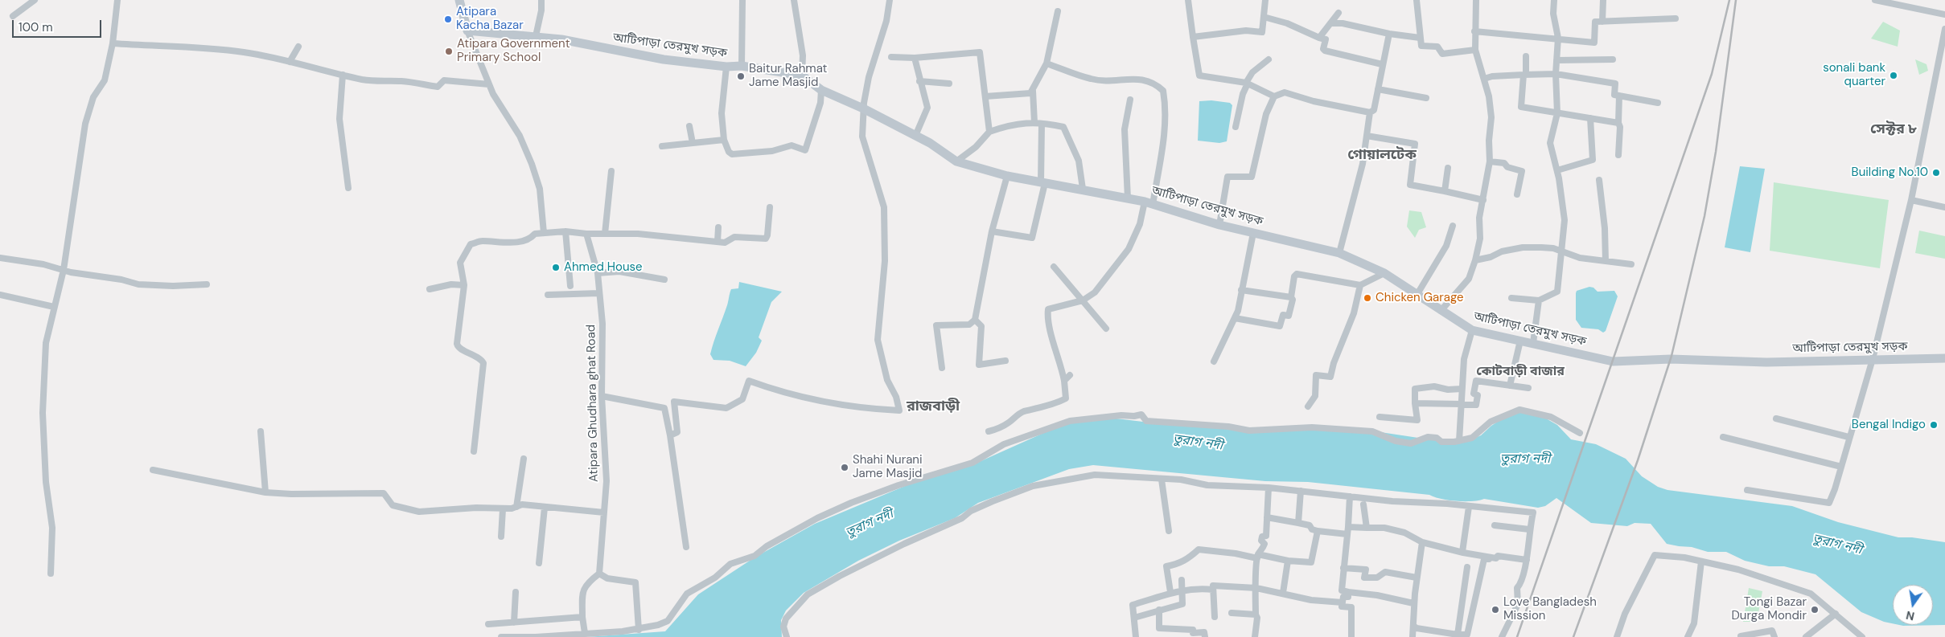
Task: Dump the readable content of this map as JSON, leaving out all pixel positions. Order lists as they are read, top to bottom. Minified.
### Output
{"streets":{"main road":["আটিপাড়া তেরমুখ সড়ক"],"street":["Atipara Ghudhara ghat Road"]},"districts":["সেক্টর ৮","গোয়ালটেক","কোটবাড়ী বাজার","রাজবাড়ী"],"water":["তুরাগ নদী"],"places":["Atipara Kacha Bazar","Atipara Government Primary School","sonali bank quarter","Baitur Rahmat Jame Masjid","Building No.10","Ahmed House","Chicken Garage","Bengal Indigo","Shahi Nurani Jame Masjid","Love Bangladesh Mission","Tongi Bazar Durga Mondir"],"scale_bar":"100 m","north":"bottom"}
